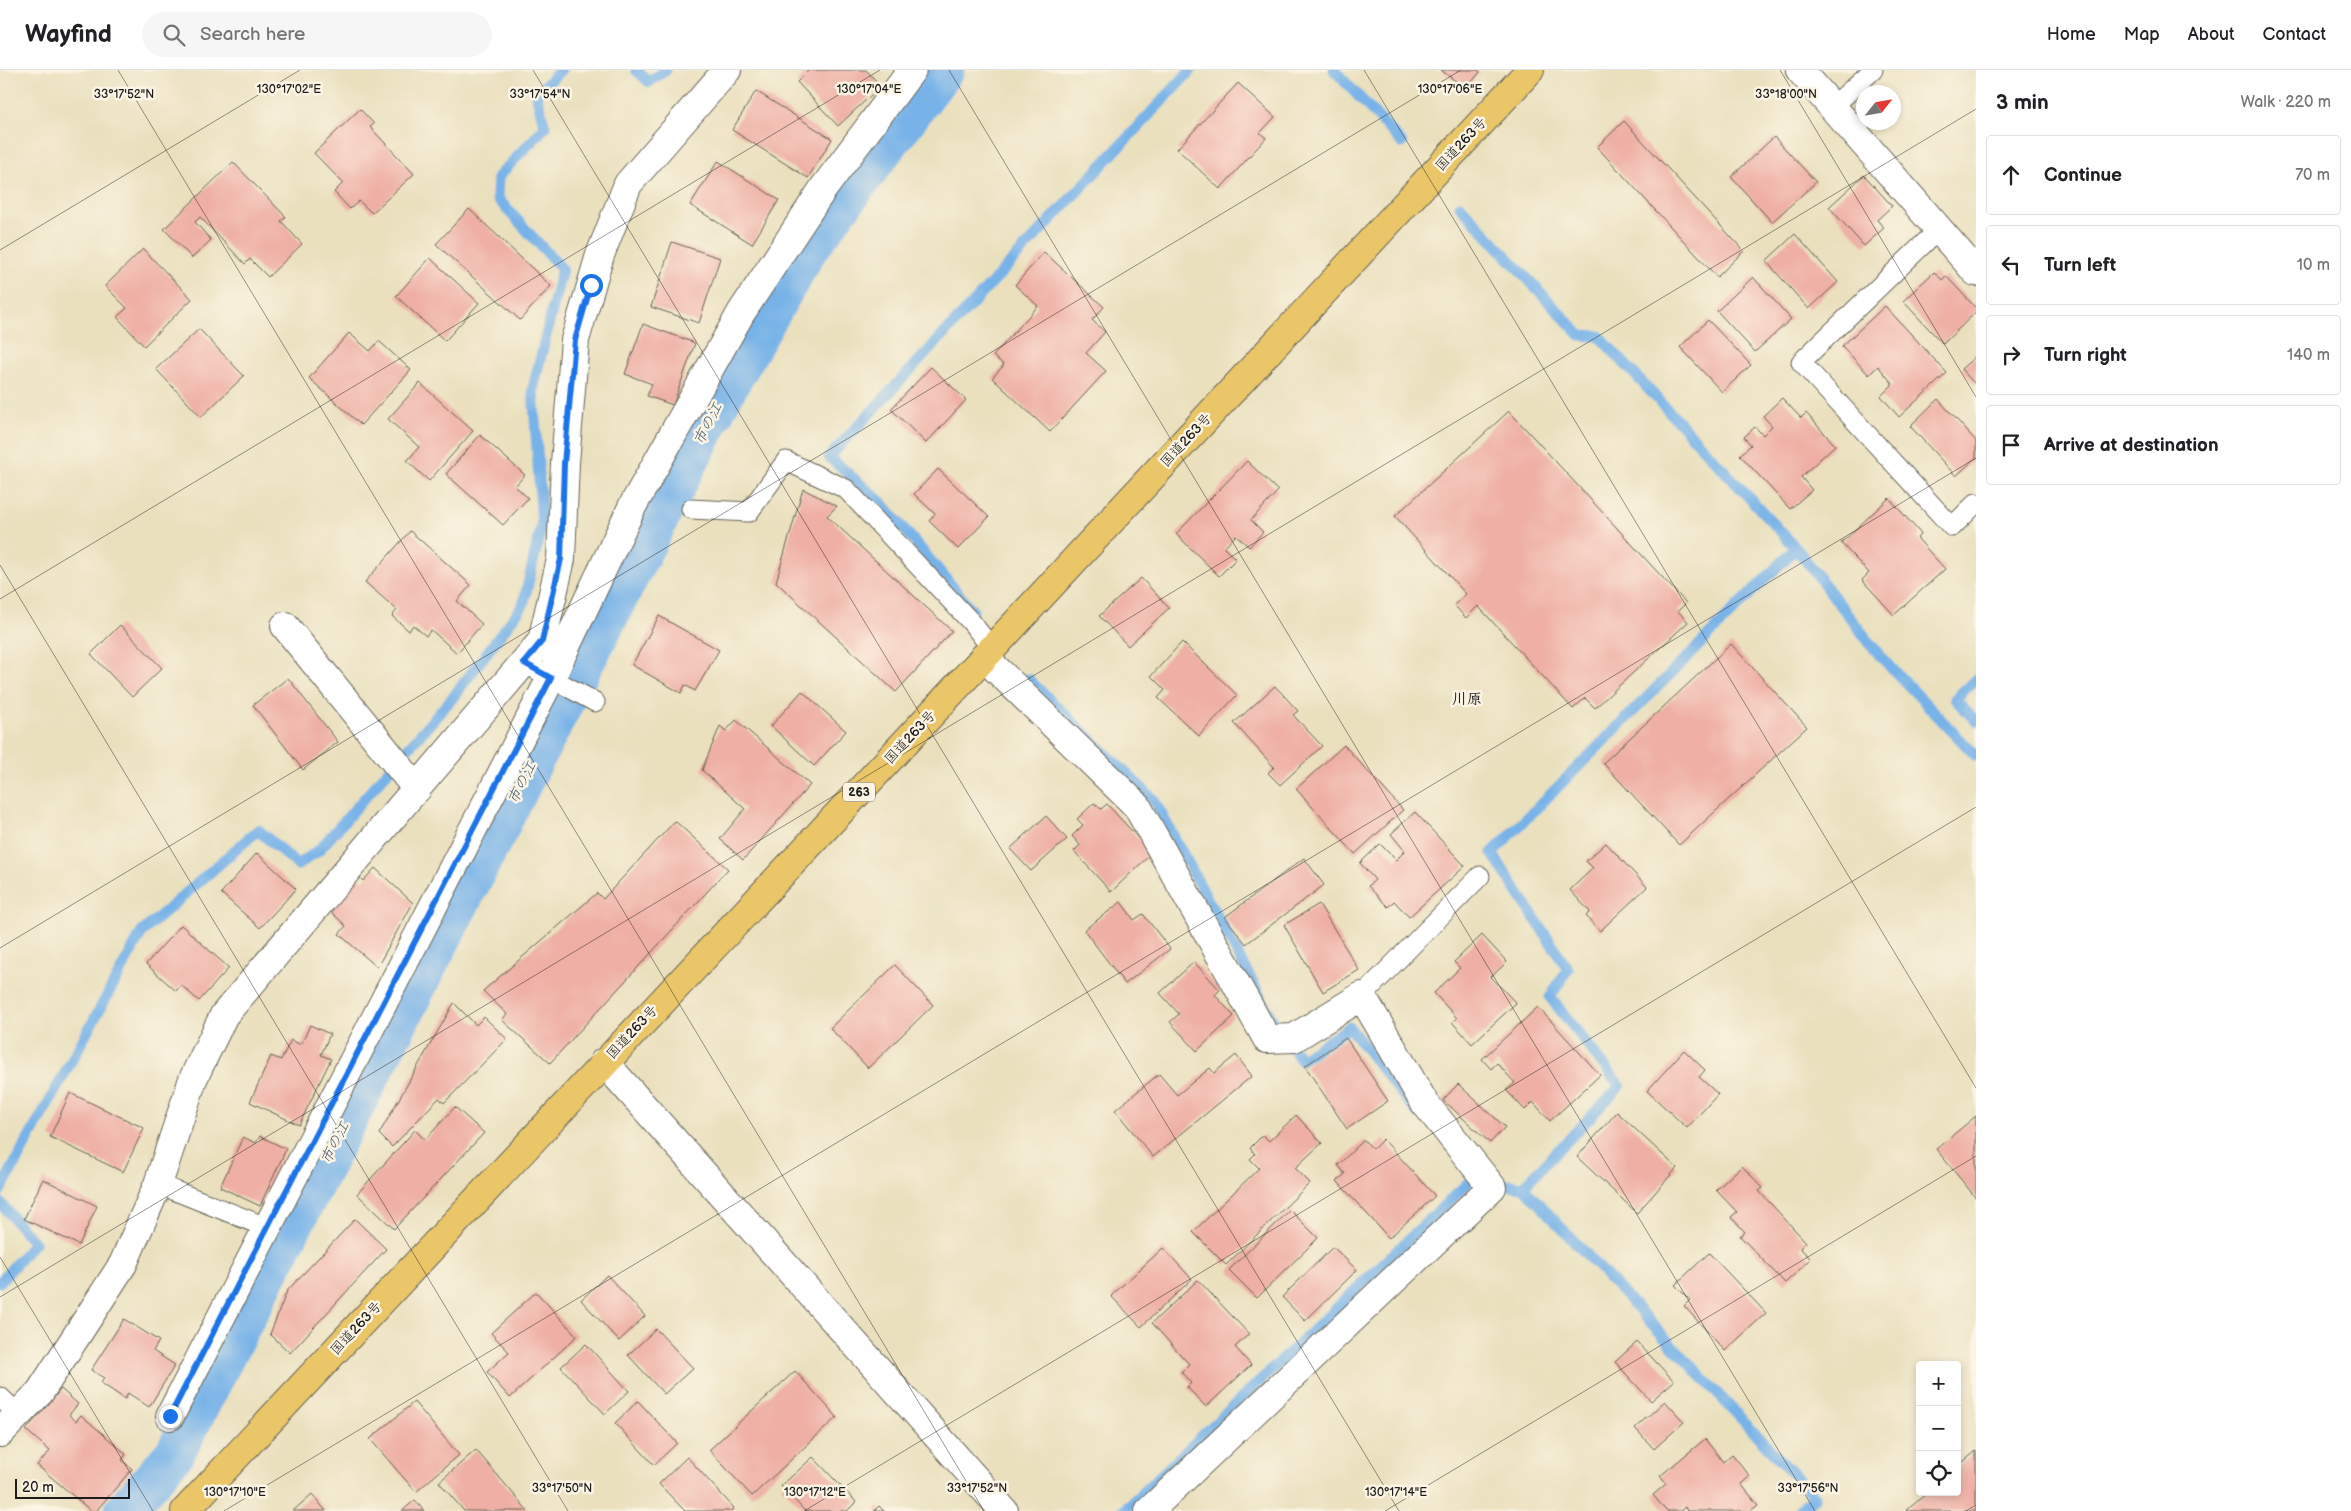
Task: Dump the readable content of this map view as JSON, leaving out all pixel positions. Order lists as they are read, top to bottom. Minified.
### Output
{"streets":{"highway":["国道263号","263"]},"districts":["川原"],"water":["市の江"],"scale_bar":"20 m","north":"top right","page":{"header":"Wayfind","search":"Search here","nav":["Home","Map","About","Contact"],"heading":["3 min","Walk · 220 m"],"list":[["Continue","70 m"],["Turn left","10 m"],["Turn right","140 m"],"Arrive at destination"],"map_buttons":["+","−"],"scale":"20 m"},"coordinates":["130°17'02\"E","130°17'04\"E","130°17'06\"E","33°17'52\"N","33°17'54\"N","33°18'00\"N","33°17'50\"N","33°17'56\"N","130°17'10\"E","130°17'12\"E","130°17'14\"E"]}
